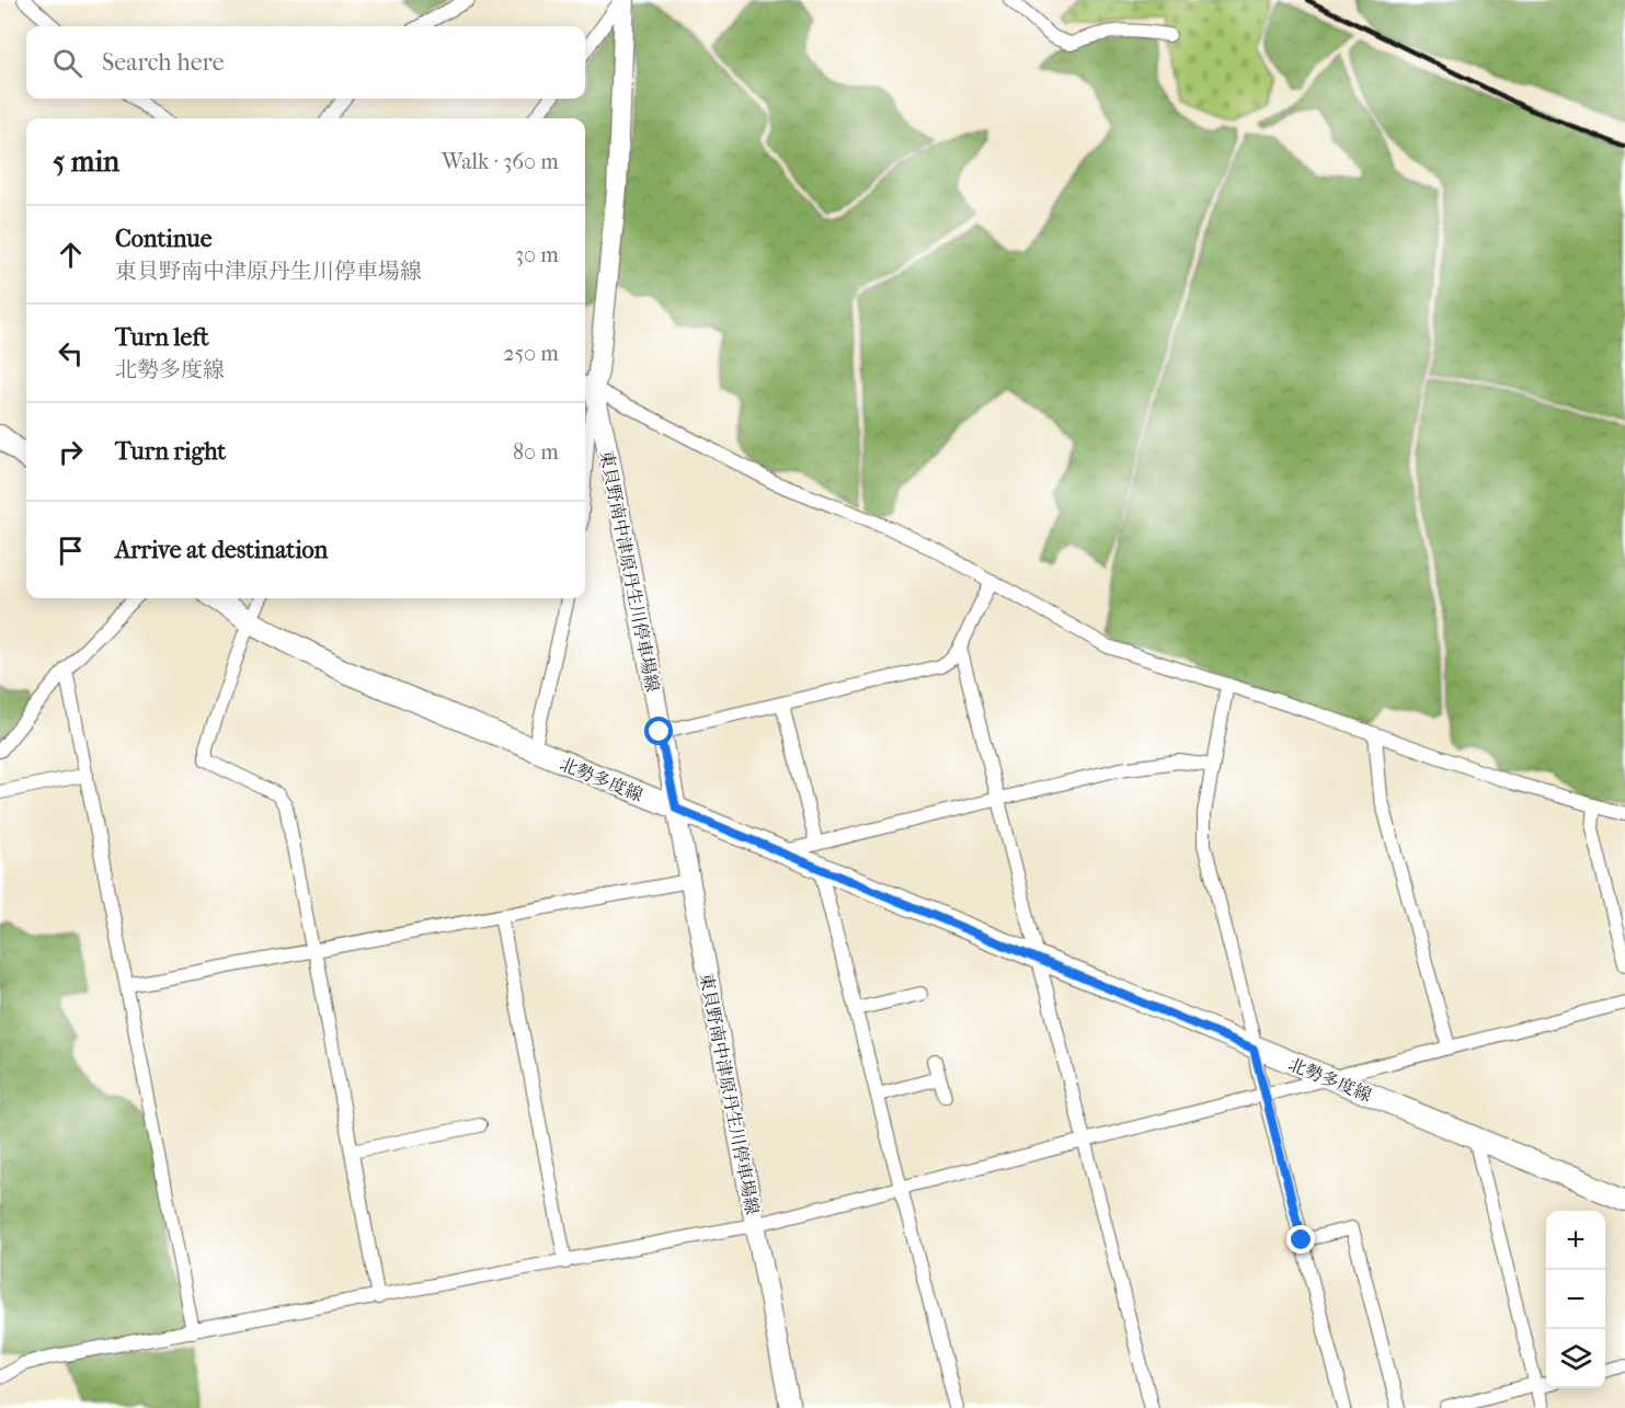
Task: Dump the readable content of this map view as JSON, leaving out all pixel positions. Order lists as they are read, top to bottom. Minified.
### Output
{"streets":{"main road":["東貝野南中津原丹生川停車場線","北勢多度線"]},"crossings":[["東貝野南中津原丹生川停車場線","北勢多度線"]],"page":{"search":"Search here","heading":["5 min","Walk · 360 m"],"list":[["Continue","東貝野南中津原丹生川停車場線","30 m"],["Turn left","北勢多度線","250 m"],["Turn right","80 m"],"Arrive at destination"],"map_buttons":["+","−"]}}
